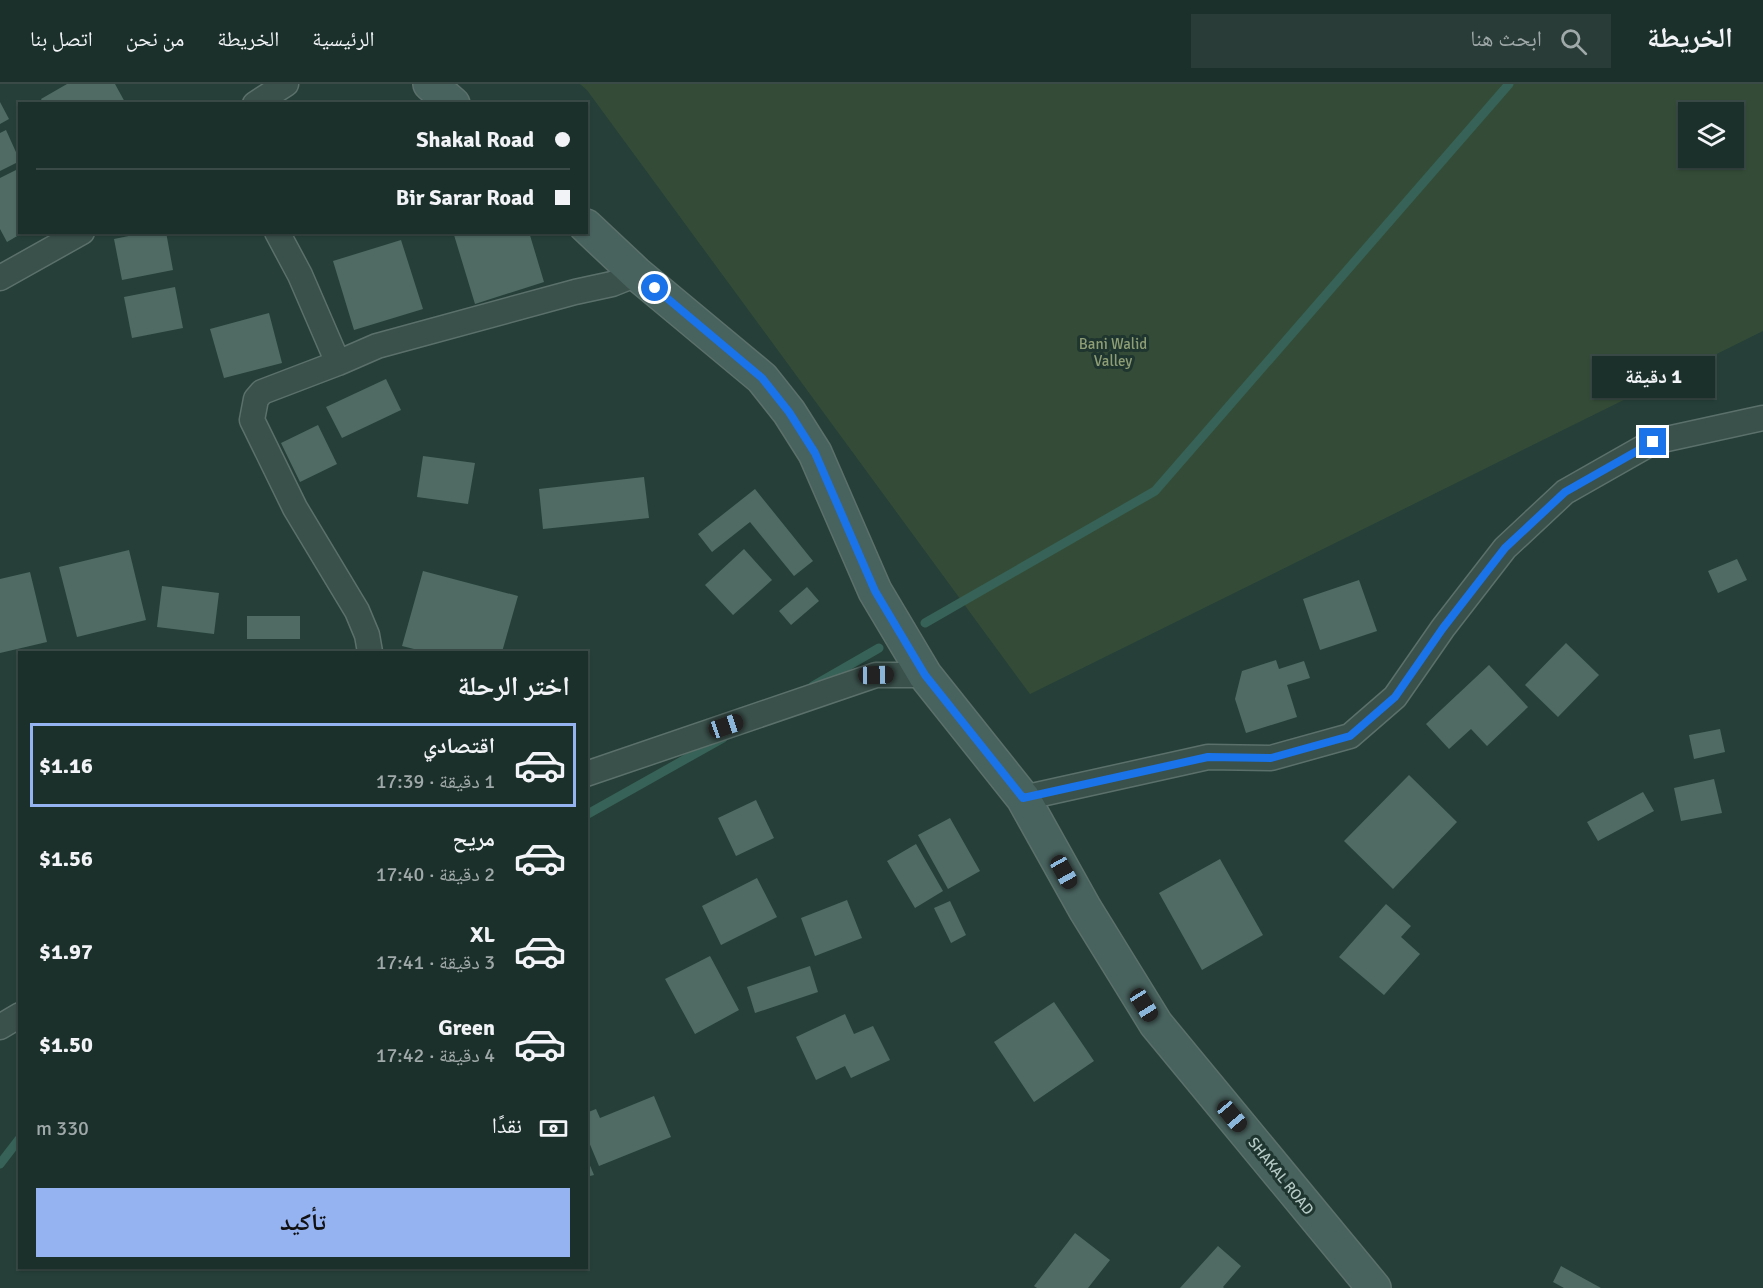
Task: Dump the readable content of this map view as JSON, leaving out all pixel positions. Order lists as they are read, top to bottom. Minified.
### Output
{"streets":{"main road":["SHAKAL ROAD"]},"parks":["Bani Walid Valley"],"page":{"header":"الخريطة","search":"ابحث هنا","nav":["الرئيسية","الخريطة","من نحن","اتصل بنا"],"banner":["Shakal Road","Bir Sarar Road"],"bubble":"1 دقيقة","heading":"اختر الرحلة","list":[{"name":"اقتصادي","note":"1 دقيقة · 17:39","value":"$1.16"},{"name":"مريح","note":"2 دقيقة · 17:40","value":"$1.56"},{"name":"XL","note":"3 دقيقة · 17:41","value":"$1.97"},{"name":"Green","note":"4 دقيقة · 17:42","value":"$1.50"}],"pay":["نقدًا","330 m"],"buttons":"تأكيد"}}
